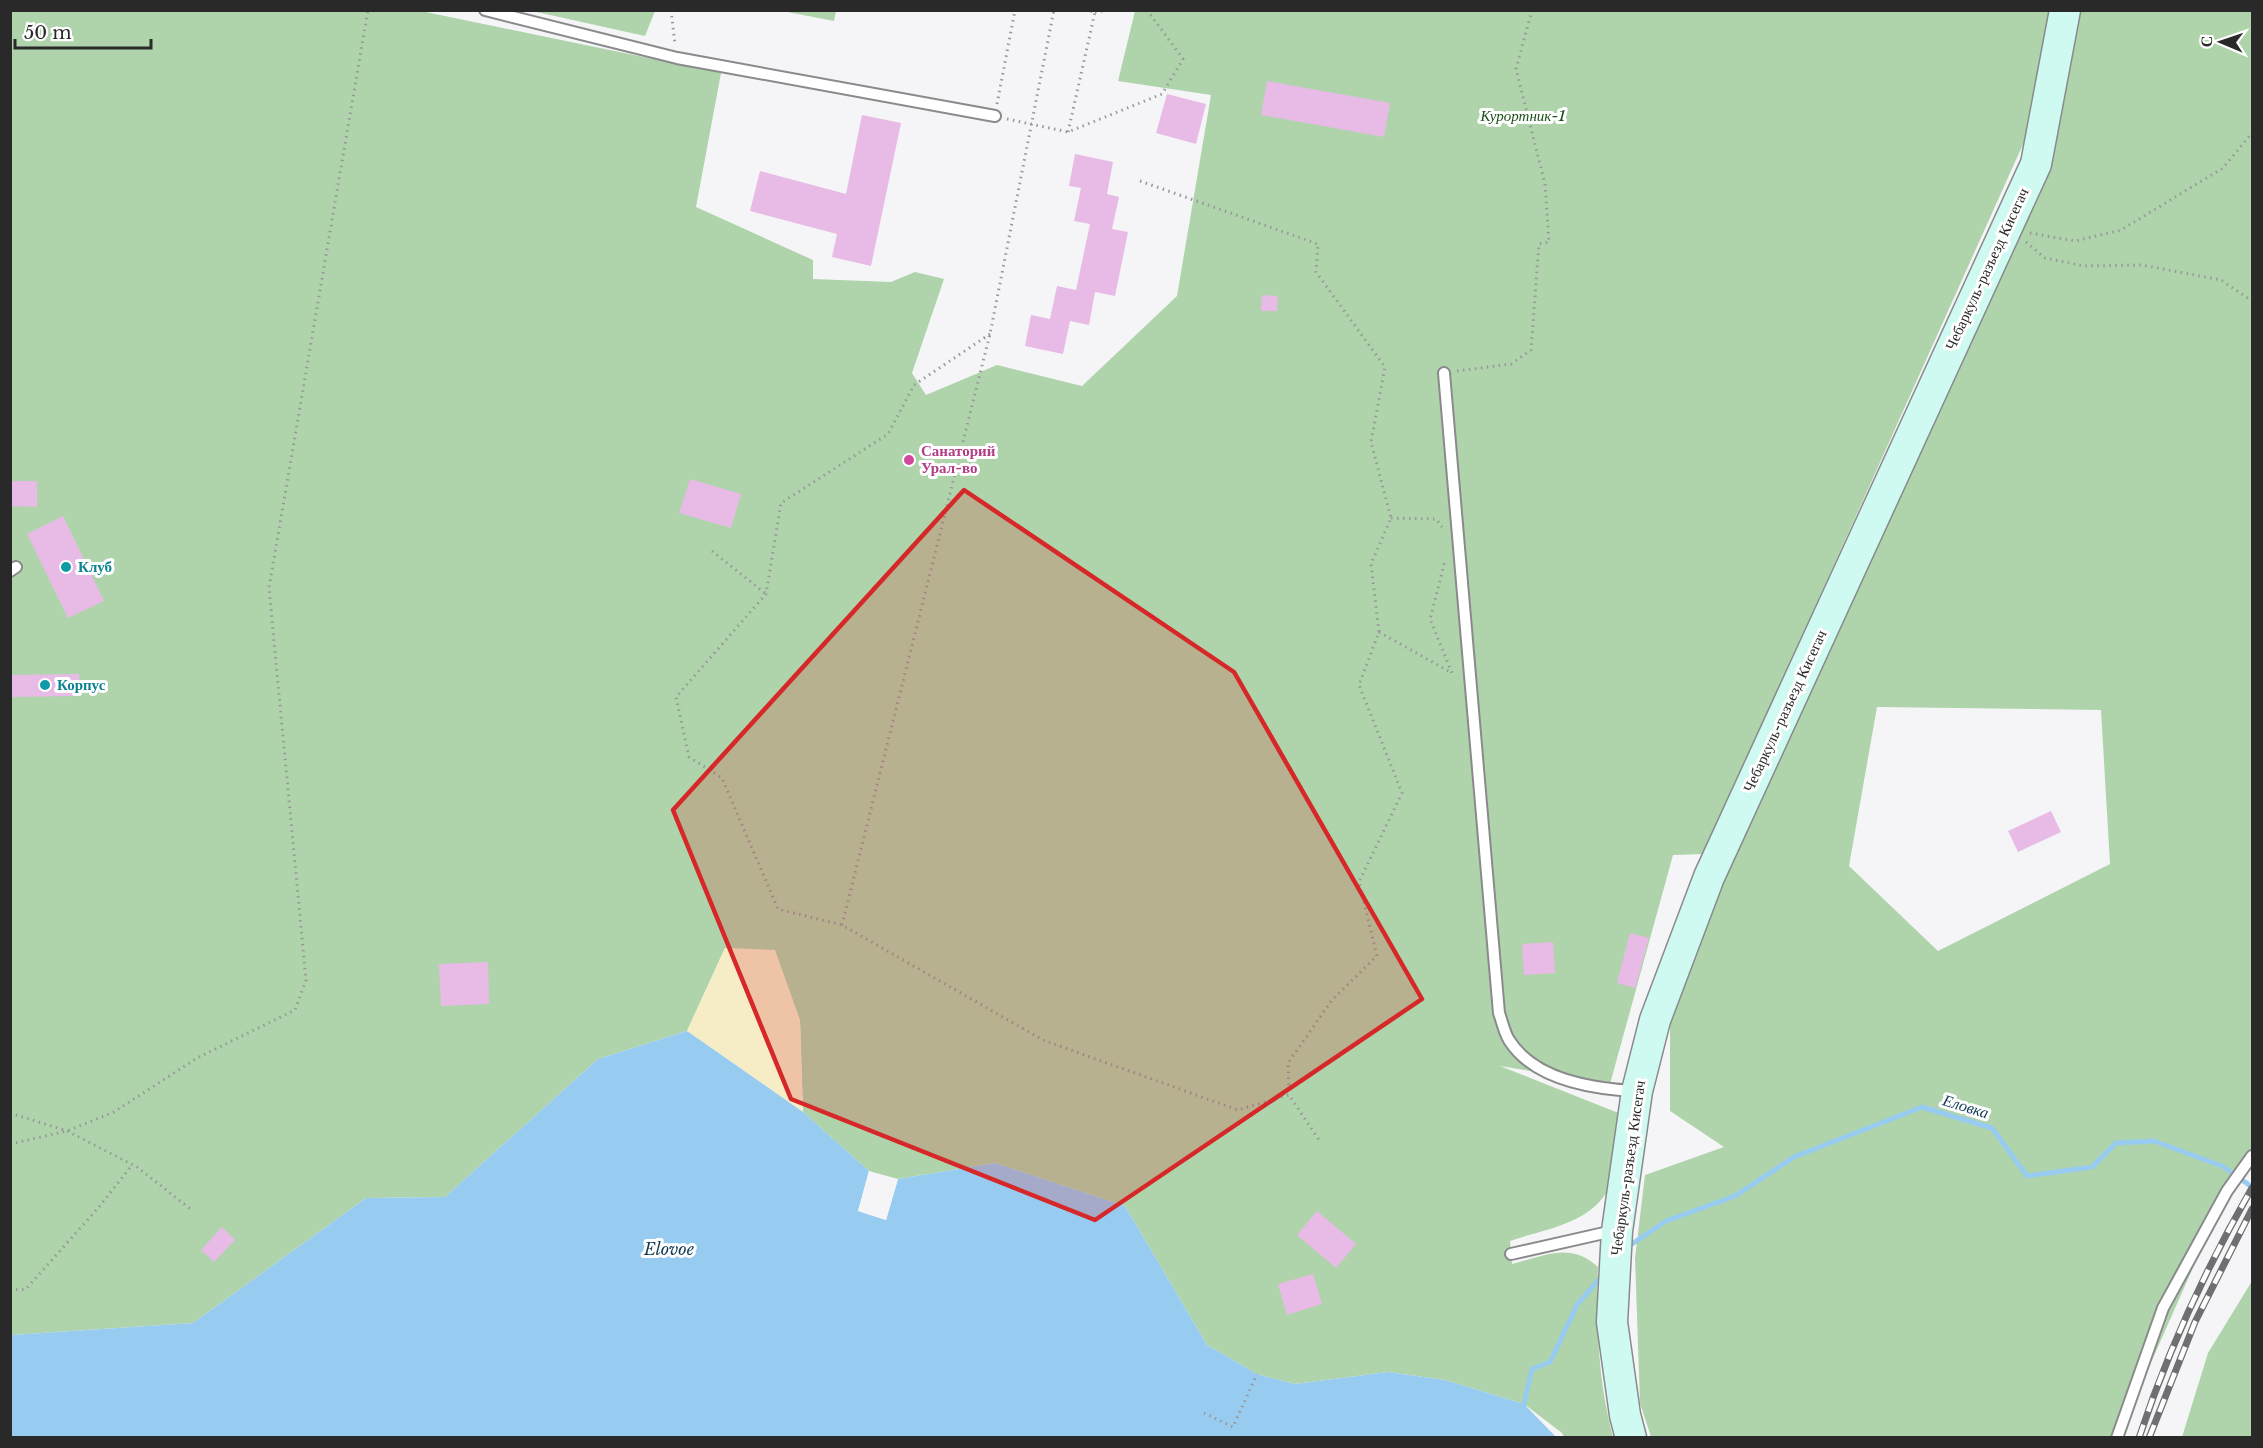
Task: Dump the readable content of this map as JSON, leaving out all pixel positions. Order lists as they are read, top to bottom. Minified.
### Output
{"streets":{"street":["Чебаркуль-разъезд Кисегач"]},"water":["Еловка","Elovoe"],"parks":["Курортник-1"],"places":["Санаторий Урал-во","Клуб","Корпус"],"scale_bar":"50 m","north":"left"}
